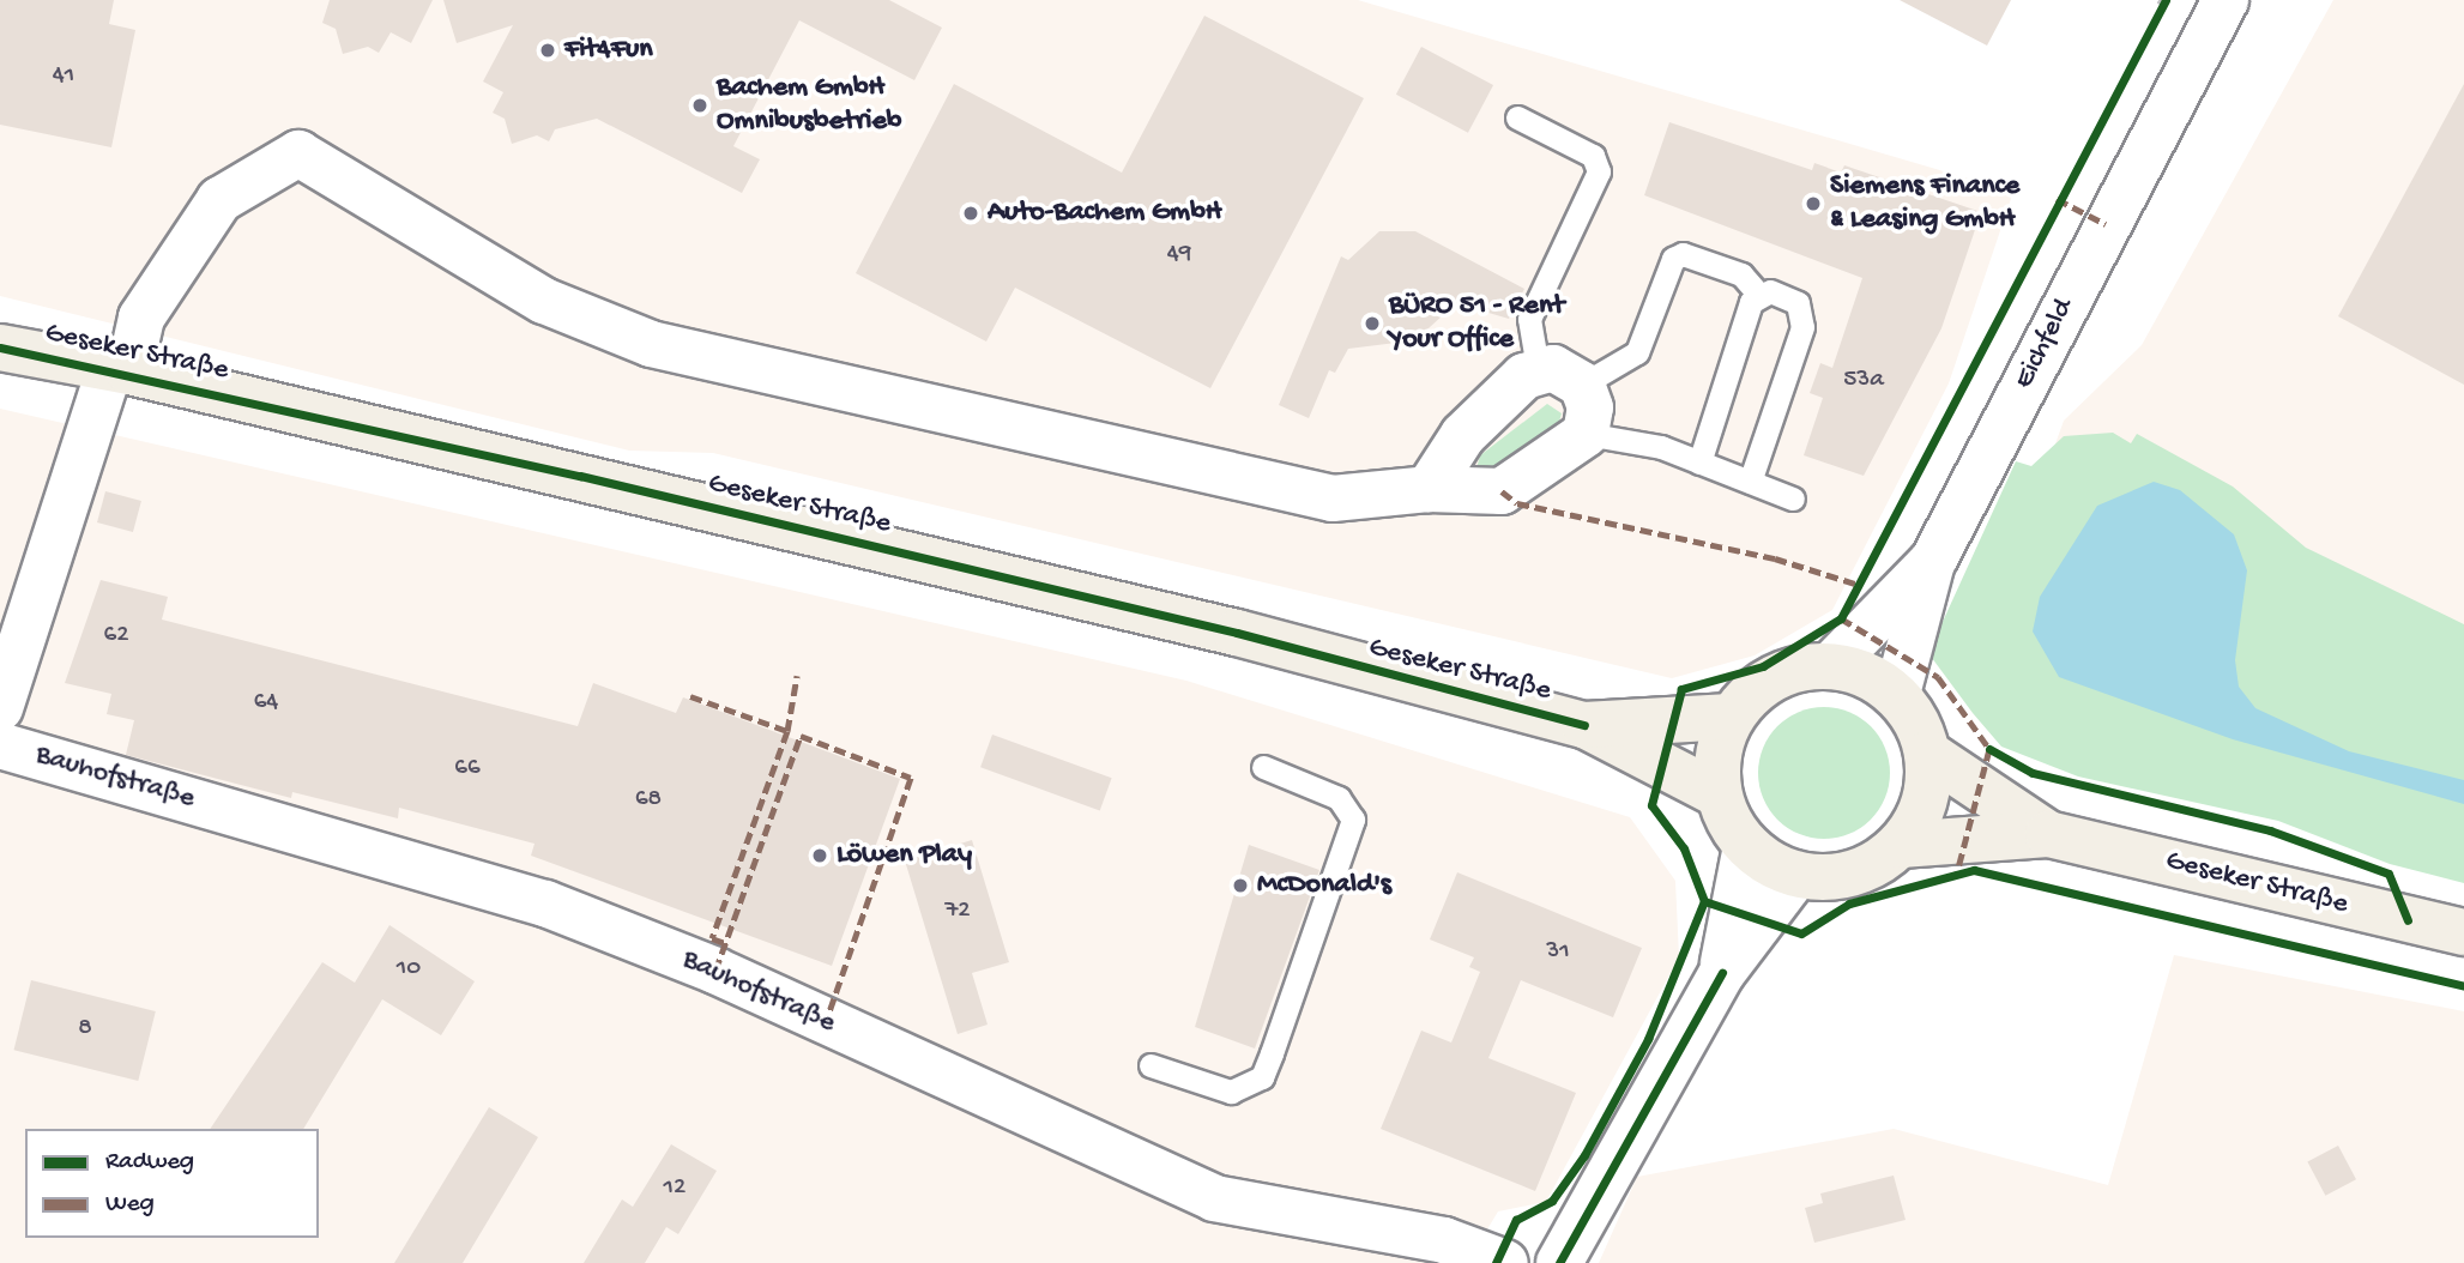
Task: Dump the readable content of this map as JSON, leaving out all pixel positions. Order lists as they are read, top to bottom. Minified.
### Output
{"streets":{"main road":["Geseker Straße"],"street":["Eichfeld","Bauhofstraße"]},"crossings":[["Eichfeld","Geseker Straße"]],"places":["Fit4Fun","Bachem GmbH Omnibusbetrieb","Siemens Finance & Leasing GmbH","Auto-Bachem GmbH","BÜRO 51 - Rent Your Office","Löwen Play","McDonald's"],"house_numbers":["41","49","53a","62","64","66","68","72","31","10","8","12"],"legend":["Radweg","Weg"]}
